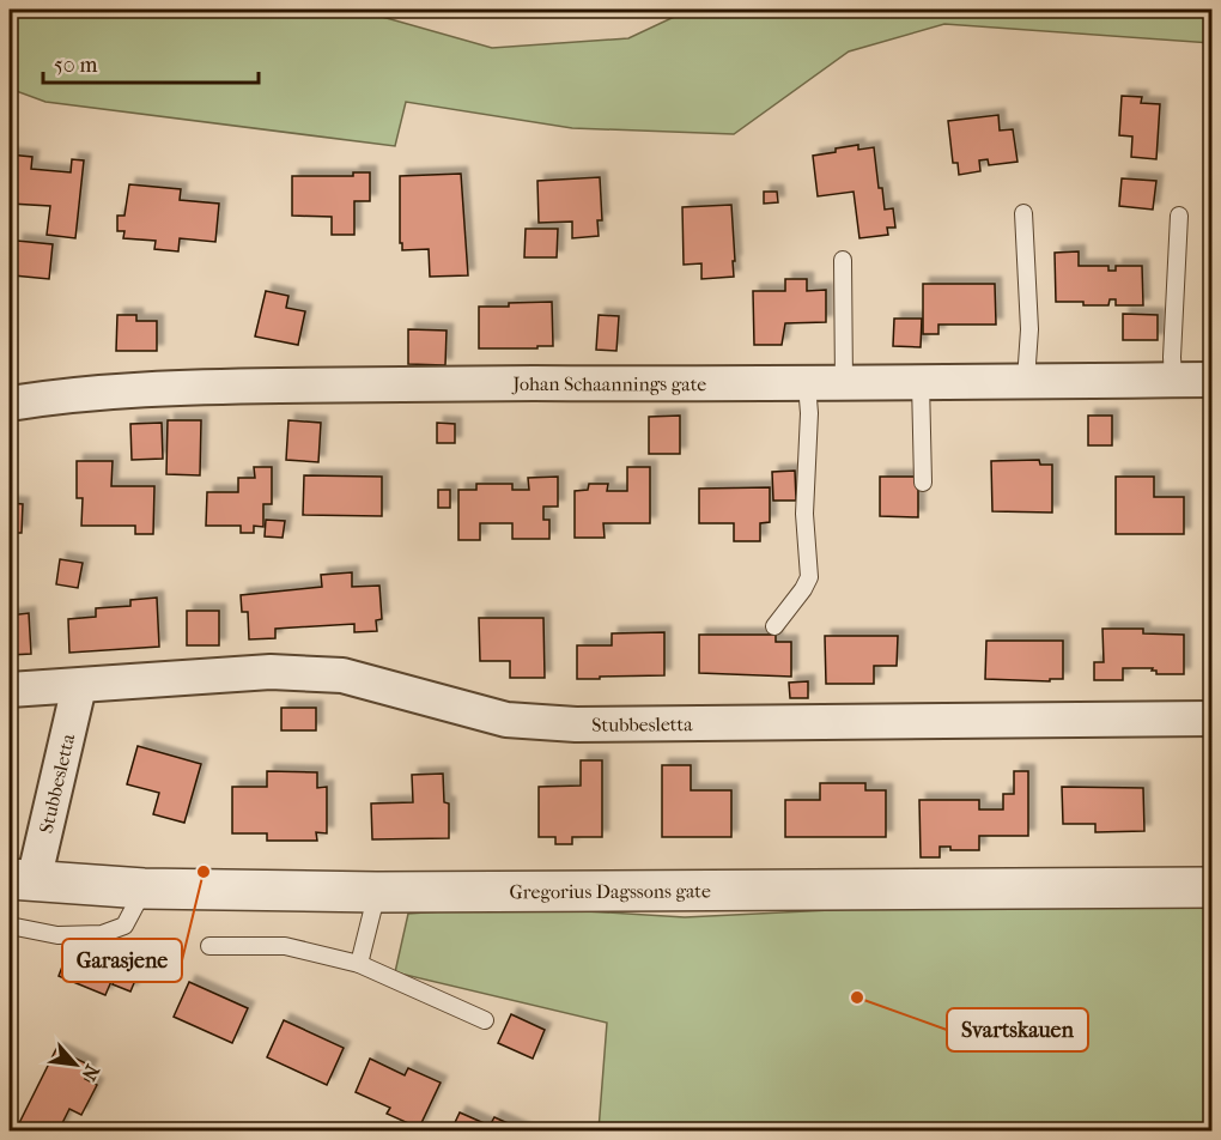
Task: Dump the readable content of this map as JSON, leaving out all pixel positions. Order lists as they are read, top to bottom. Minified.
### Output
{"streets":{"street":["Johan Schaannings gate","Stubbesletta","Gregorius Dagssons gate"]},"crossings":[["Stubbesletta","Gregorius Dagssons gate"]],"places":["Garasjene","Svartskauen"],"scale_bar":"50 m","north":"bottom right"}
